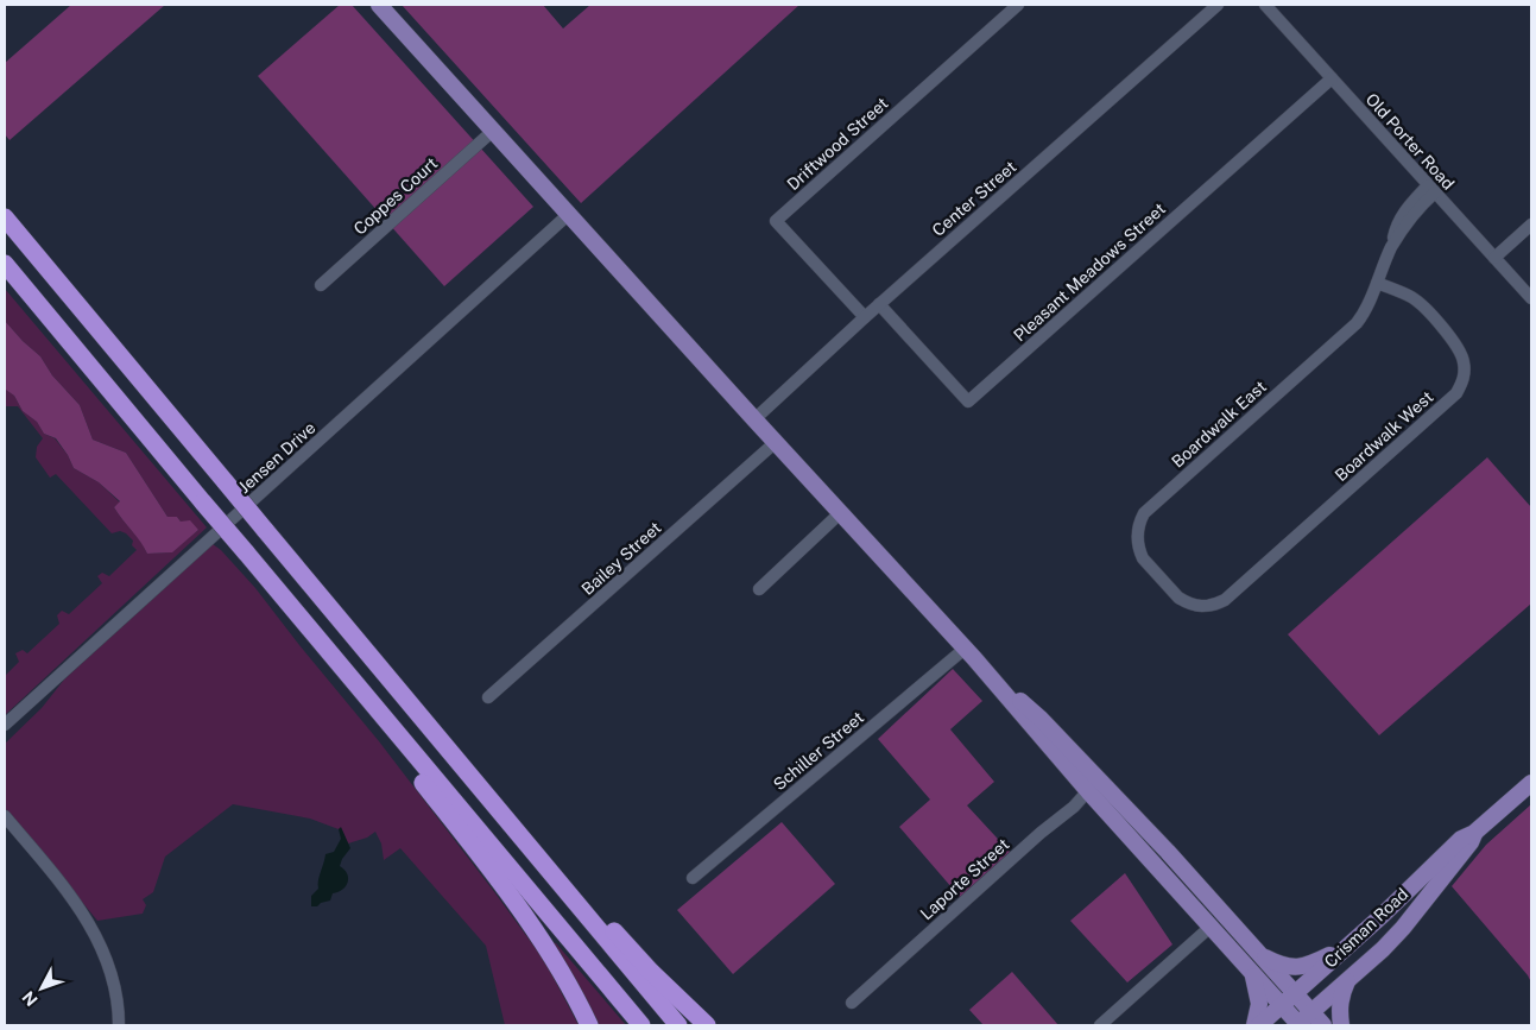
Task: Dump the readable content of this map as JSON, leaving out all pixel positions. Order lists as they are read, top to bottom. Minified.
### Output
{"streets":{"main road":["Crisman Road"],"street":["Old Porter Road","Driftwood Street","Coppes Court","Center Street","Pleasant Meadows Street","Boardwalk East","Boardwalk West","Jensen Drive","Bailey Street","Schiller Street","Laporte Street"]},"crossings":[["Old Porter Road","Pleasant Meadows Street"],["Old Porter Road","Boardwalk East"],["Driftwood Street","Center Street"],["Center Street","Pleasant Meadows Street"],["Boardwalk East","Boardwalk West"]],"north":"bottom left"}
